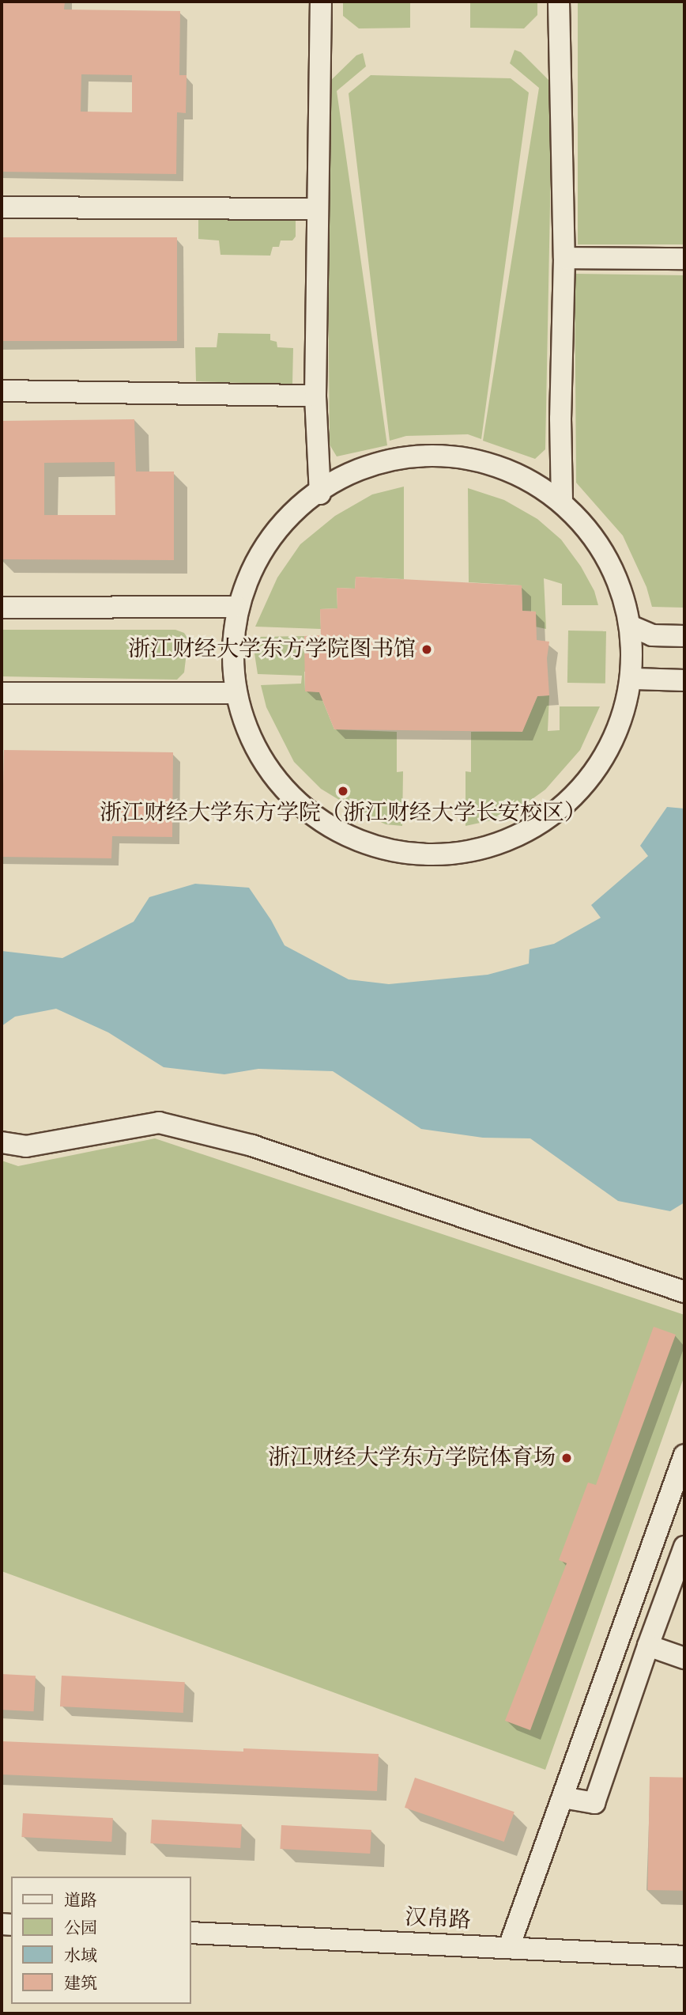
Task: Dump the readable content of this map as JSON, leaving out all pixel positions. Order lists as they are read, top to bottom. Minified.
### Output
{"streets":{"street":["汉帛路"]},"places":["浙江财经大学东方学院图书馆","浙江财经大学东方学院（浙江财经大学长安校区）","浙江财经大学东方学院体育场"],"legend":["道路","公园","水域","建筑"]}
